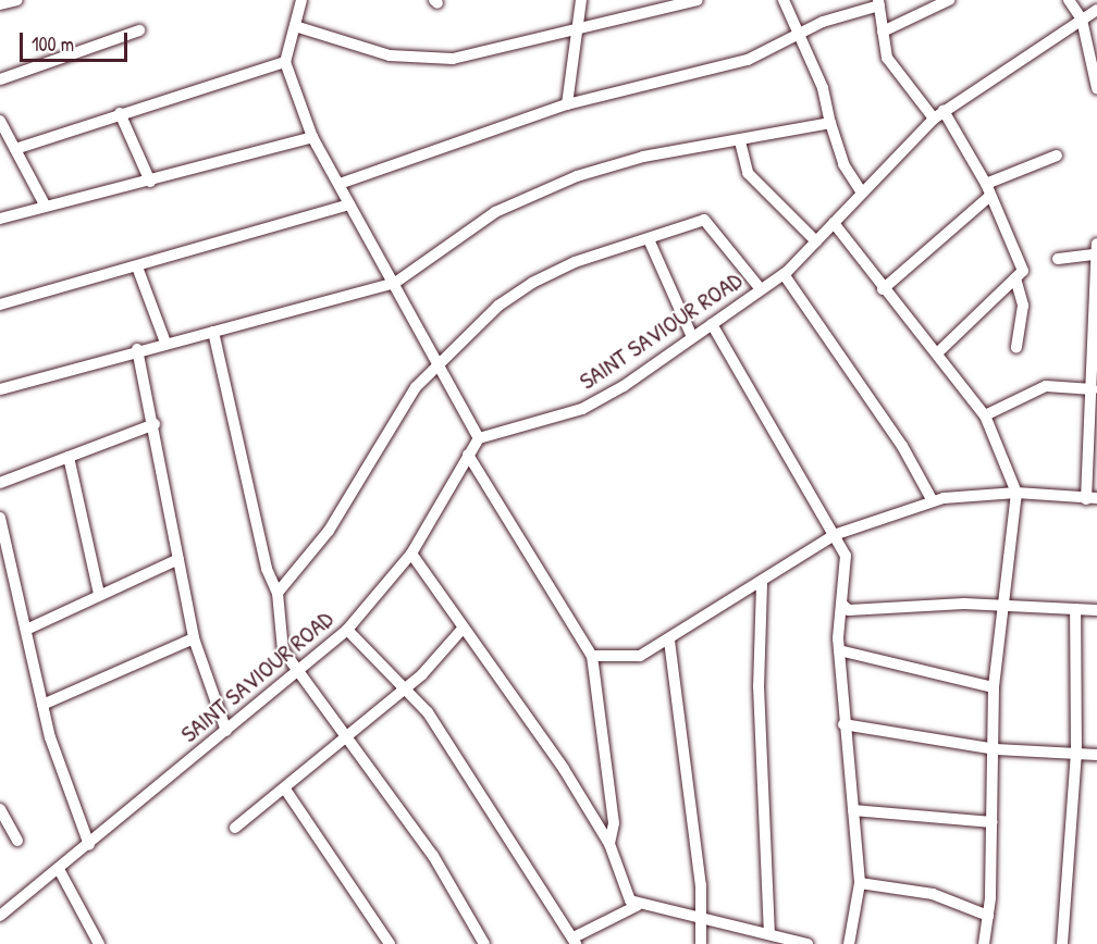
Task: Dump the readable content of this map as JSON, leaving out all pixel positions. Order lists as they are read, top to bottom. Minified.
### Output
{"streets":{"street":["SAINT SAVIOUR ROAD"]},"scale_bar":"100 m"}
